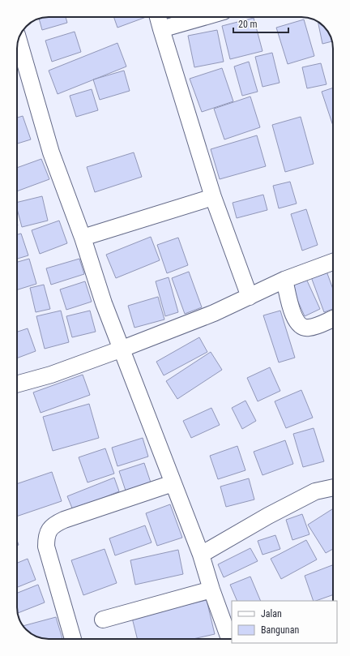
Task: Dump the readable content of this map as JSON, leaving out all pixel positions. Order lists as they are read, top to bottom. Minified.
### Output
{"legend":["Jalan","Bangunan"],"scale_bar":"20 m"}
